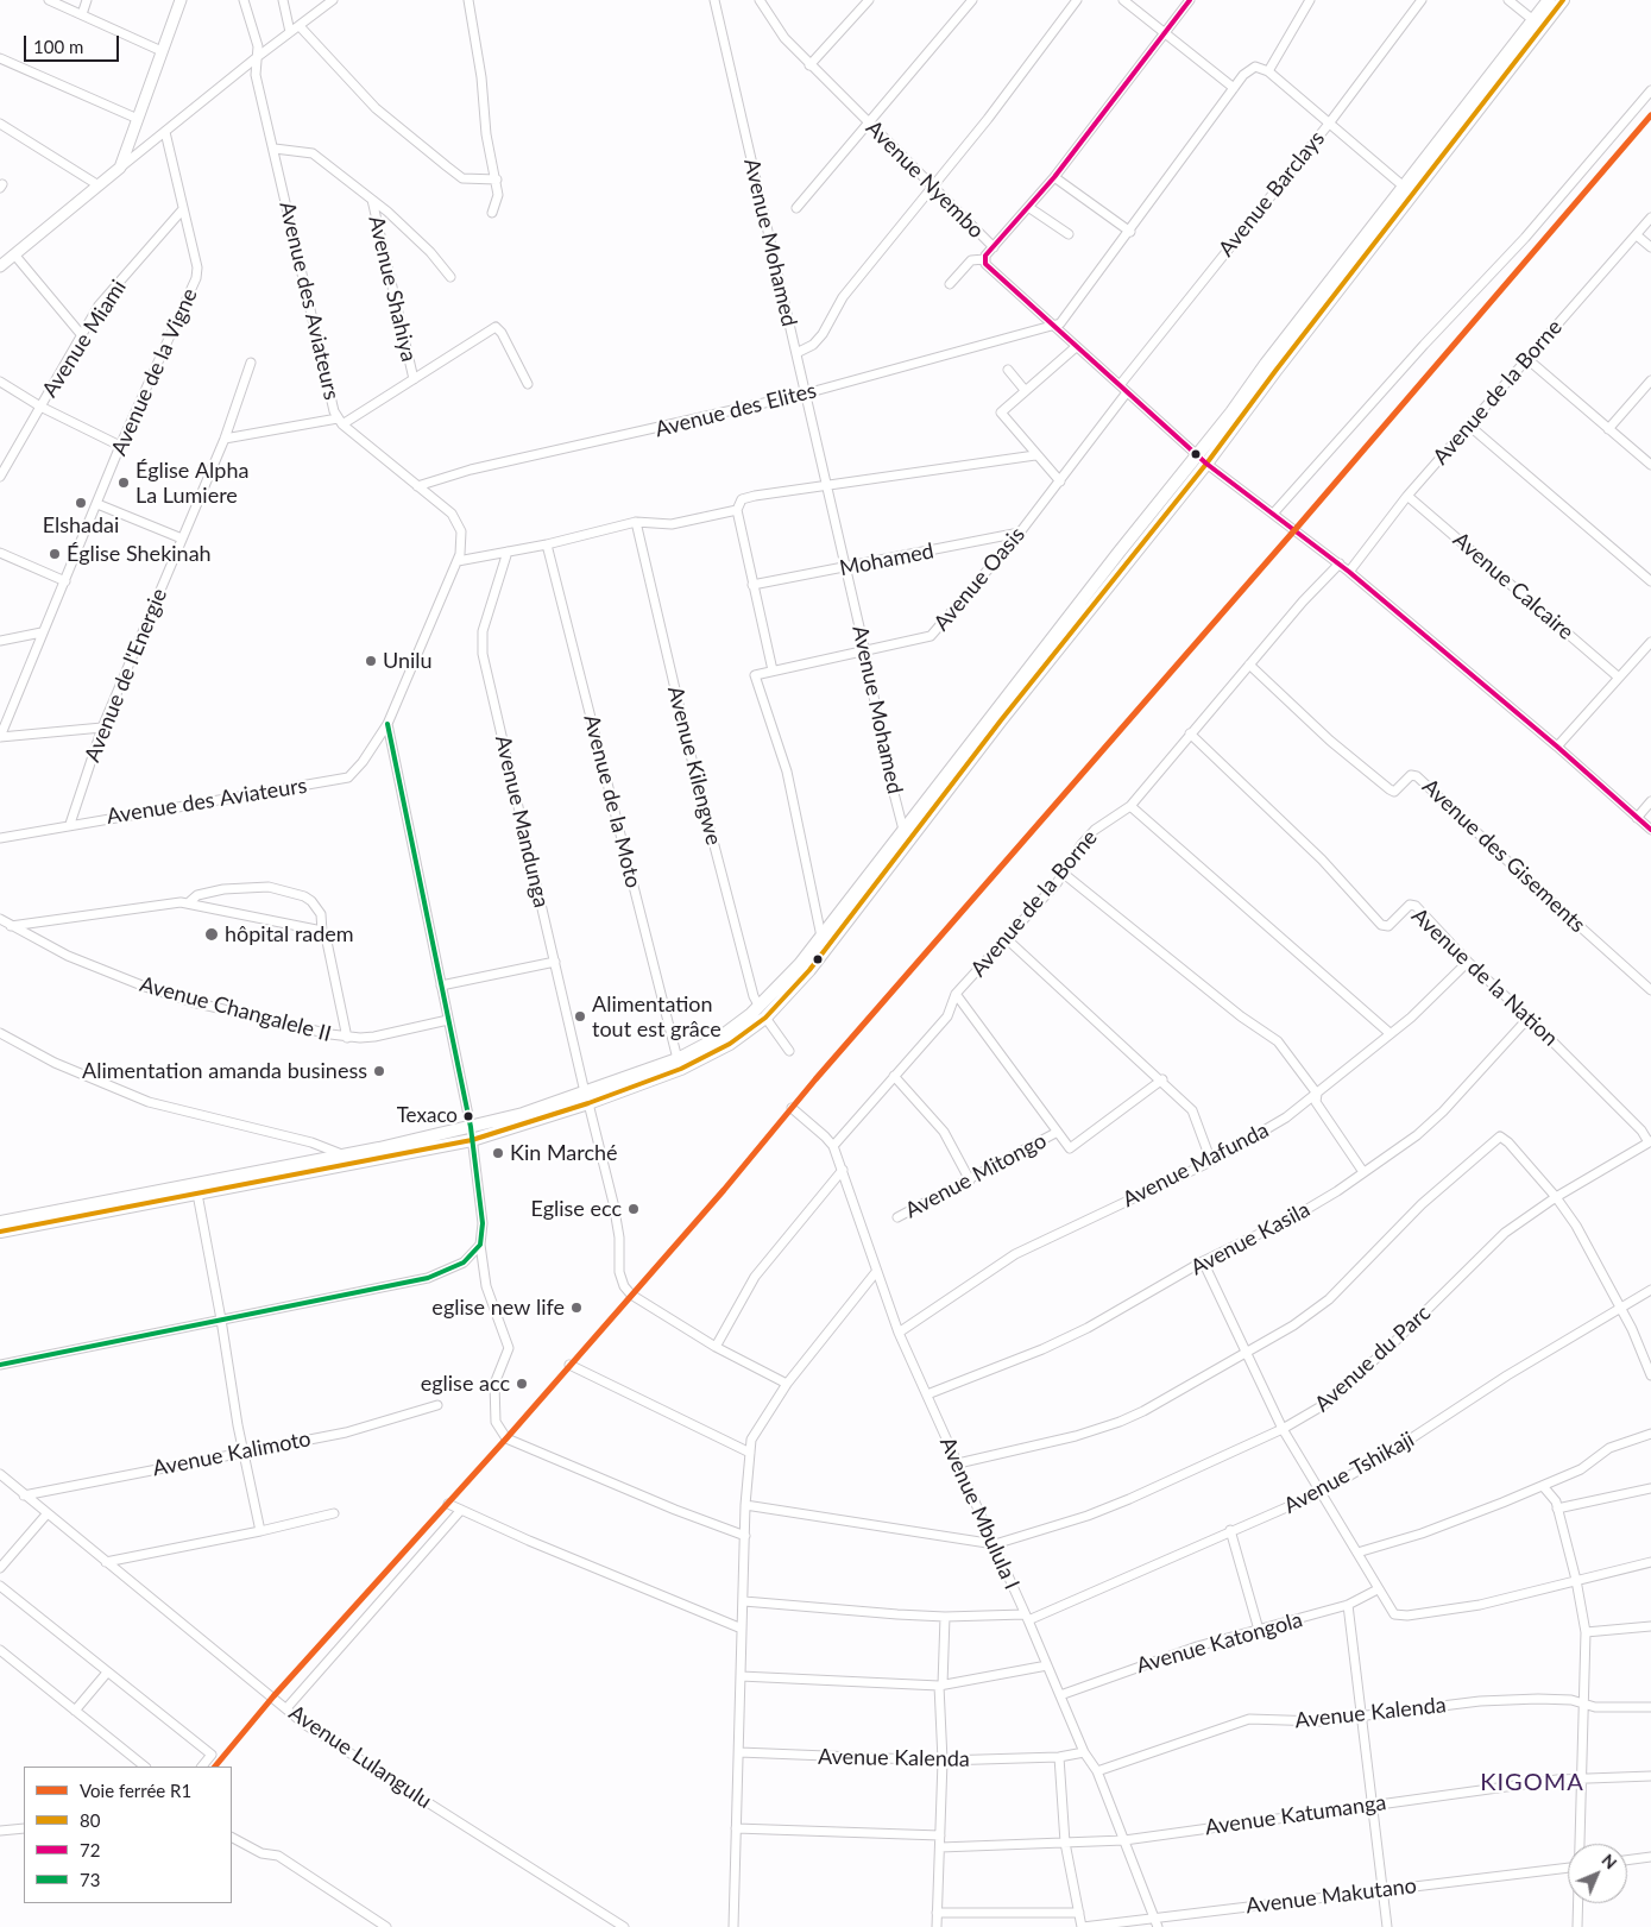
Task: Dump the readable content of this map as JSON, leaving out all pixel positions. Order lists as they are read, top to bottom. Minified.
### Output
{"streets":{"street":["Avenue Nyembo","Avenue Barclays","Avenue Mohamed","Avenue Shahiya","Avenue des Aviateurs","Avenue Miami","Avenue de la Vigne","Avenue de la Borne","Avenue des Elites","Mohamed","Avenue Oasis","Avenue Calcaire","Avenue de l'Energie","Avenue Kilengwe","Avenue de la Moto","Avenue Mandunga","Avenue des Gisements","Avenue de la Nation","Avenue Changalele II","Avenue Mafunda","Avenue Mitongo","Avenue Kasila","Avenue du Parc","Avenue Kalimoto","Avenue Tshikaji","Avenue Mbulula I","Avenue Katongola","Avenue Kalenda","Avenue Lulangulu","Avenue Katumanga","Avenue Makutano"]},"crossings":[["Avenue Nyembo","Avenue Barclays"],["Avenue Nyembo","Avenue de la Borne"],["Avenue Nyembo","Avenue des Elites"],["Avenue Nyembo","Avenue Oasis"],["Avenue Mohamed","Avenue des Elites"],["Avenue Mohamed","Mohamed"],["Avenue Mohamed","Avenue Oasis"],["Avenue des Aviateurs","Avenue des Elites"],["Avenue des Aviateurs","Avenue de l'Energie"],["Avenue Miami","Avenue de la Vigne"],["Avenue de la Borne","Avenue Calcaire"],["Avenue de la Borne","Avenue des Gisements"],["Avenue de la Borne","Avenue de la Nation"],["Avenue de la Borne","Avenue Mbulula I"],["Mohamed","Avenue Oasis"],["Avenue de la Nation","Avenue Mafunda"],["Avenue de la Nation","Avenue Kasila"],["Avenue de la Nation","Avenue du Parc"],["Avenue Mafunda","Avenue Mbulula I"],["Avenue Kasila","Avenue Mbulula I"],["Avenue du Parc","Avenue Mbulula I"],["Avenue Kalimoto","Avenue Lulangulu"],["Avenue Tshikaji","Avenue Mbulula I"],["Avenue Mbulula I","Avenue Katongola"],["Avenue Mbulula I","Avenue Kalenda"],["Avenue Mbulula I","Avenue Katumanga"],["Avenue Mbulula I","Avenue Makutano"]],"districts":["KIGOMA"],"places":["Église Alpha La Lumiere","Elshadai","Église Shekinah","Unilu","hôpital radem","Alimentation tout est grâce","Alimentation amanda business","Texaco","Kin Marché","Eglise ecc","eglise new life","eglise acc"],"lines":["transit line 80","transit line 72","rail line R1","transit line 73"],"legend":["Voie ferrée R1","80","72","73"],"scale_bar":"100 m","north":"top right"}
